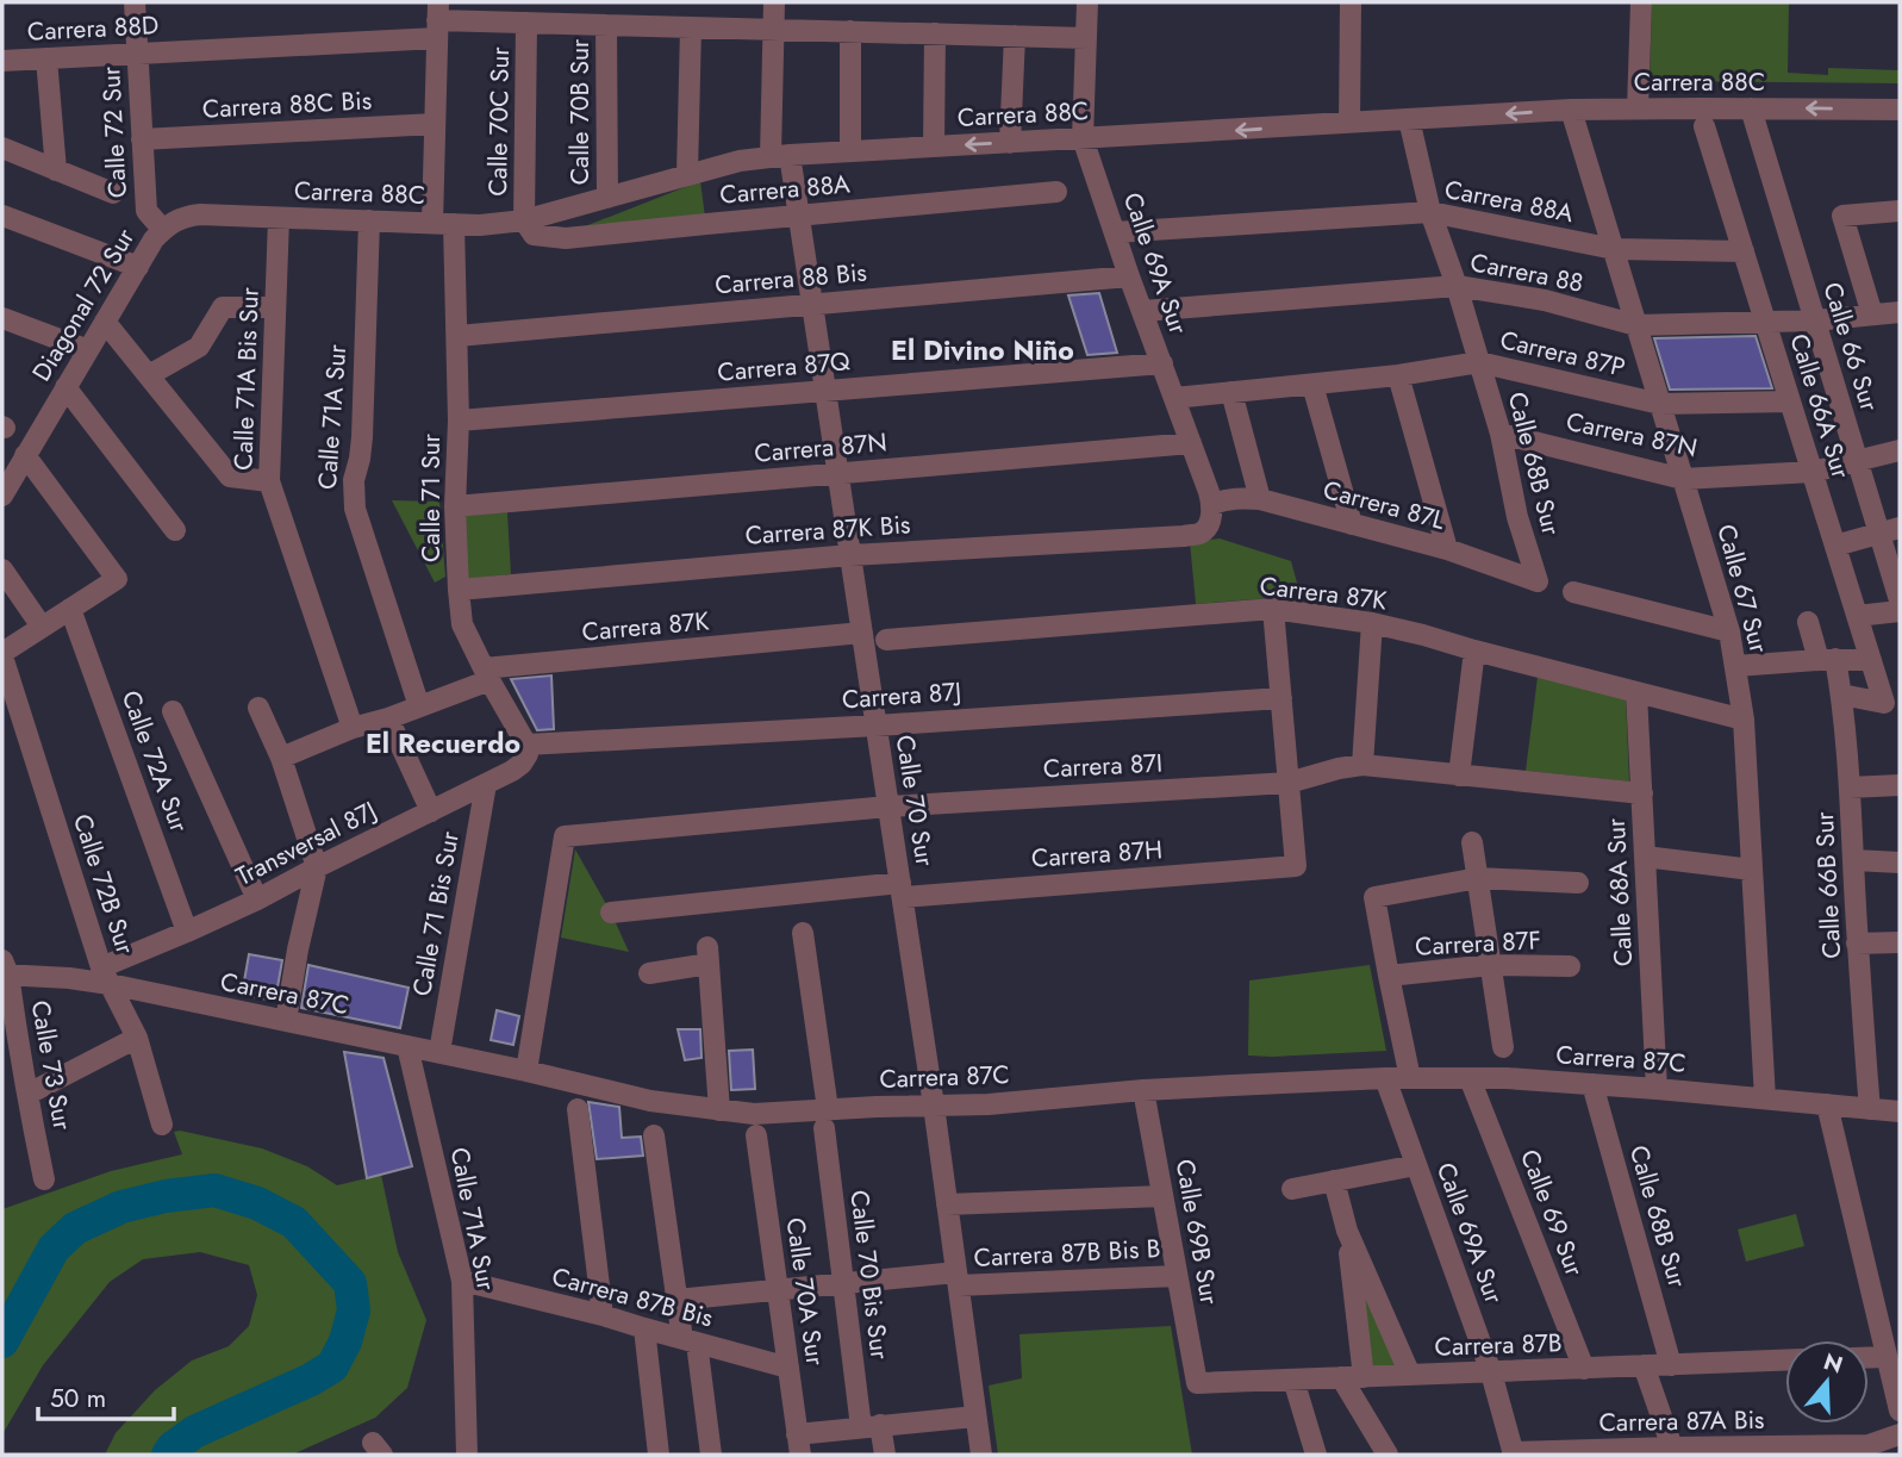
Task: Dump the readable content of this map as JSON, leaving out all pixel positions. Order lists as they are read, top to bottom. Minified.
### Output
{"streets":{"street":["Carrera 88D","Carrera 88C","Carrera 88C Bis","Calle 70B Sur","Calle 70C Sur","Calle 72 Sur","Carrera 88A","Calle 69A Sur","Carrera 88","Carrera 88 Bis","Diagonal 72 Sur","Calle 66 Sur","Carrera 87P","Carrera 87Q","Calle 71A Bis Sur","Calle 66A Sur","Calle 71A Sur","Carrera 87N","Calle 68B Sur","Calle 71 Sur","Carrera 87L","Carrera 87K Bis","Calle 67 Sur","Carrera 87K","Carrera 87J","Calle 72A Sur","Carrera 87I","Calle 70 Sur","Transversal 87J","Carrera 87H","Calle 72B Sur","Calle 66B Sur","Calle 68A Sur","Calle 71 Bis Sur","Carrera 87F","Carrera 87C","Calle 73 Sur","Calle 69 Sur","Calle 69B Sur","Carrera 87B Bis B","Calle 70 Bis Sur","Calle 70A Sur","Carrera 87B Bis","Carrera 87B","Carrera 87A Bis"]},"crossings":[["Carrera 88D","Calle 70B Sur"],["Carrera 88D","Calle 70C Sur"],["Carrera 88D","Calle 72 Sur"],["Carrera 88D","Calle 69A Sur"],["Carrera 88D","Calle 71 Sur"],["Carrera 88D","Calle 70 Sur"],["Carrera 88C","Calle 70B Sur"],["Carrera 88C","Calle 70C Sur"],["Carrera 88C","Calle 72 Sur"],["Carrera 88C","Carrera 88A"],["Carrera 88C","Calle 69A Sur"],["Carrera 88C","Diagonal 72 Sur"],["Carrera 88C","Calle 66 Sur"],["Carrera 88C","Calle 71A Bis Sur"],["Carrera 88C","Calle 71A Sur"],["Carrera 88C","Calle 68B Sur"],["Carrera 88C","Calle 71 Sur"],["Carrera 88C","Calle 67 Sur"],["Carrera 88C","Calle 70 Sur"],["Carrera 88C Bis","Calle 72 Sur"],["Carrera 88C Bis","Calle 71 Sur"],["Calle 70C Sur","Carrera 88A"],["Calle 72 Sur","Diagonal 72 Sur"],["Carrera 88A","Calle 69A Sur"],["Carrera 88A","Calle 66A Sur"],["Carrera 88A","Calle 68B Sur"],["Carrera 88A","Calle 67 Sur"],["Carrera 88A","Calle 70 Sur"],["Calle 69A Sur","Carrera 88"],["Calle 69A Sur","Carrera 88 Bis"],["Calle 69A Sur","Carrera 87P"],["Calle 69A Sur","Carrera 87Q"],["Calle 69A Sur","Carrera 87N"],["Calle 69A Sur","Carrera 87L"],["Calle 69A Sur","Carrera 87K Bis"],["Calle 69A Sur","Carrera 87C"],["Calle 69A Sur","Carrera 87B"],["Calle 69A Sur","Carrera 87A Bis"],["Carrera 88","Calle 66 Sur"],["Carrera 88","Calle 66A Sur"],["Carrera 88","Calle 68B Sur"],["Carrera 88","Calle 67 Sur"],["Carrera 88 Bis","Calle 71 Sur"],["Carrera 88 Bis","Calle 70 Sur"],["Calle 66 Sur","Carrera 87N"],["Carrera 87P","Calle 66A Sur"],["Carrera 87P","Calle 68B Sur"],["Carrera 87P","Calle 67 Sur"],["Carrera 87Q","Calle 71 Sur"],["Carrera 87Q","Calle 70 Sur"],["Calle 71A Bis Sur","Carrera 87K"],["Calle 66A Sur","Carrera 87N"],["Calle 66A Sur","Calle 66B Sur"],["Calle 71A Sur","Carrera 87K"],["Calle 71A Sur","Carrera 87C"],["Calle 71A Sur","Carrera 87B Bis"],["Carrera 87N","Calle 68B Sur"],["Carrera 87N","Calle 71 Sur"],["Carrera 87N","Calle 67 Sur"],["Carrera 87N","Calle 70 Sur"],["Calle 68B Sur","Carrera 87L"],["Calle 68B Sur","Carrera 87C"],["Calle 68B Sur","Carrera 87B"],["Calle 71 Sur","Carrera 87K Bis"],["Calle 71 Sur","Carrera 87K"],["Calle 71 Sur","Carrera 87J"],["Calle 71 Sur","Transversal 87J"],["Carrera 87L","Carrera 87K Bis"],["Carrera 87K Bis","Calle 70 Sur"],["Calle 67 Sur","Carrera 87K"],["Calle 67 Sur","Carrera 87C"],["Carrera 87K","Calle 70 Sur"],["Carrera 87K","Calle 68A Sur"],["Carrera 87J","Calle 70 Sur"],["Carrera 87J","Transversal 87J"],["Calle 72A Sur","Transversal 87J"],["Carrera 87I","Calle 70 Sur"],["Carrera 87I","Carrera 87H"],["Carrera 87I","Calle 68A Sur"],["Carrera 87I","Carrera 87C"],["Calle 70 Sur","Carrera 87H"],["Calle 70 Sur","Carrera 87C"],["Calle 70 Sur","Carrera 87B Bis B"],["Transversal 87J","Calle 72B Sur"],["Transversal 87J","Calle 71 Bis Sur"],["Transversal 87J","Carrera 87C"],["Calle 72B Sur","Carrera 87C"],["Calle 66B Sur","Carrera 87C"],["Calle 68A Sur","Carrera 87C"],["Calle 71 Bis Sur","Carrera 87C"],["Carrera 87C","Calle 73 Sur"],["Carrera 87C","Calle 69 Sur"],["Carrera 87C","Calle 69B Sur"],["Carrera 87C","Calle 70 Bis Sur"],["Calle 69 Sur","Carrera 87B"],["Calle 69B Sur","Carrera 87B Bis B"],["Calle 69B Sur","Carrera 87B"],["Carrera 87B Bis B","Calle 70 Bis Sur"],["Carrera 87B Bis B","Calle 70A Sur"],["Calle 70A Sur","Carrera 87B Bis"]],"one_way":["Carrera 88C"],"districts":["El Divino Niño","El Recuerdo"],"scale_bar":"50 m","north":"top"}
